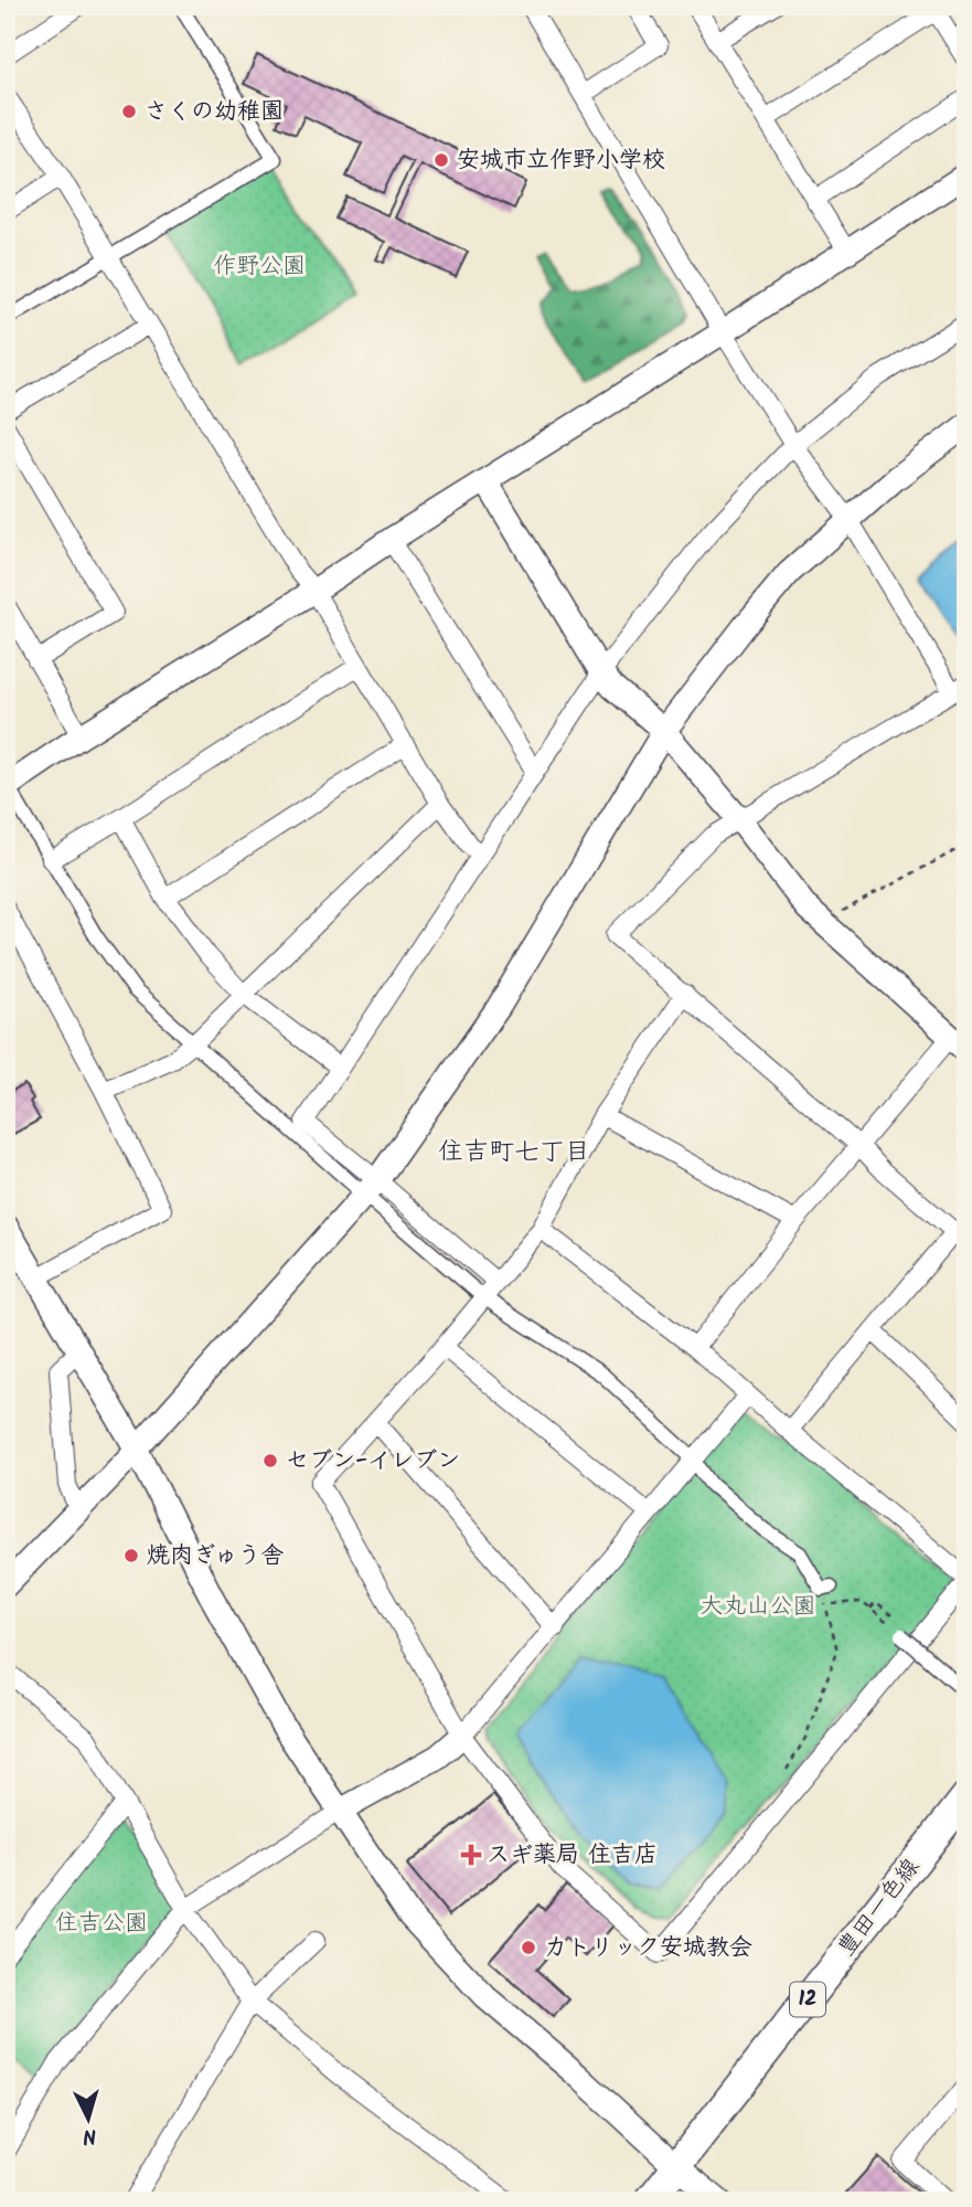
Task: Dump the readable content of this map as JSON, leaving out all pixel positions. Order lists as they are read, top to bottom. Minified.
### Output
{"streets":{"main road":["豊田一色線","12"]},"districts":["住吉町七丁目"],"parks":["作野公園","大丸山公園","住吉公園"],"places":{"other":["さくの幼稚園","安城市立作野小学校","セブン-イレブン","焼肉ぎゅう舎","カトリック安城教会"],"health":["スギ薬局 住吉店"]},"north":"bottom"}
